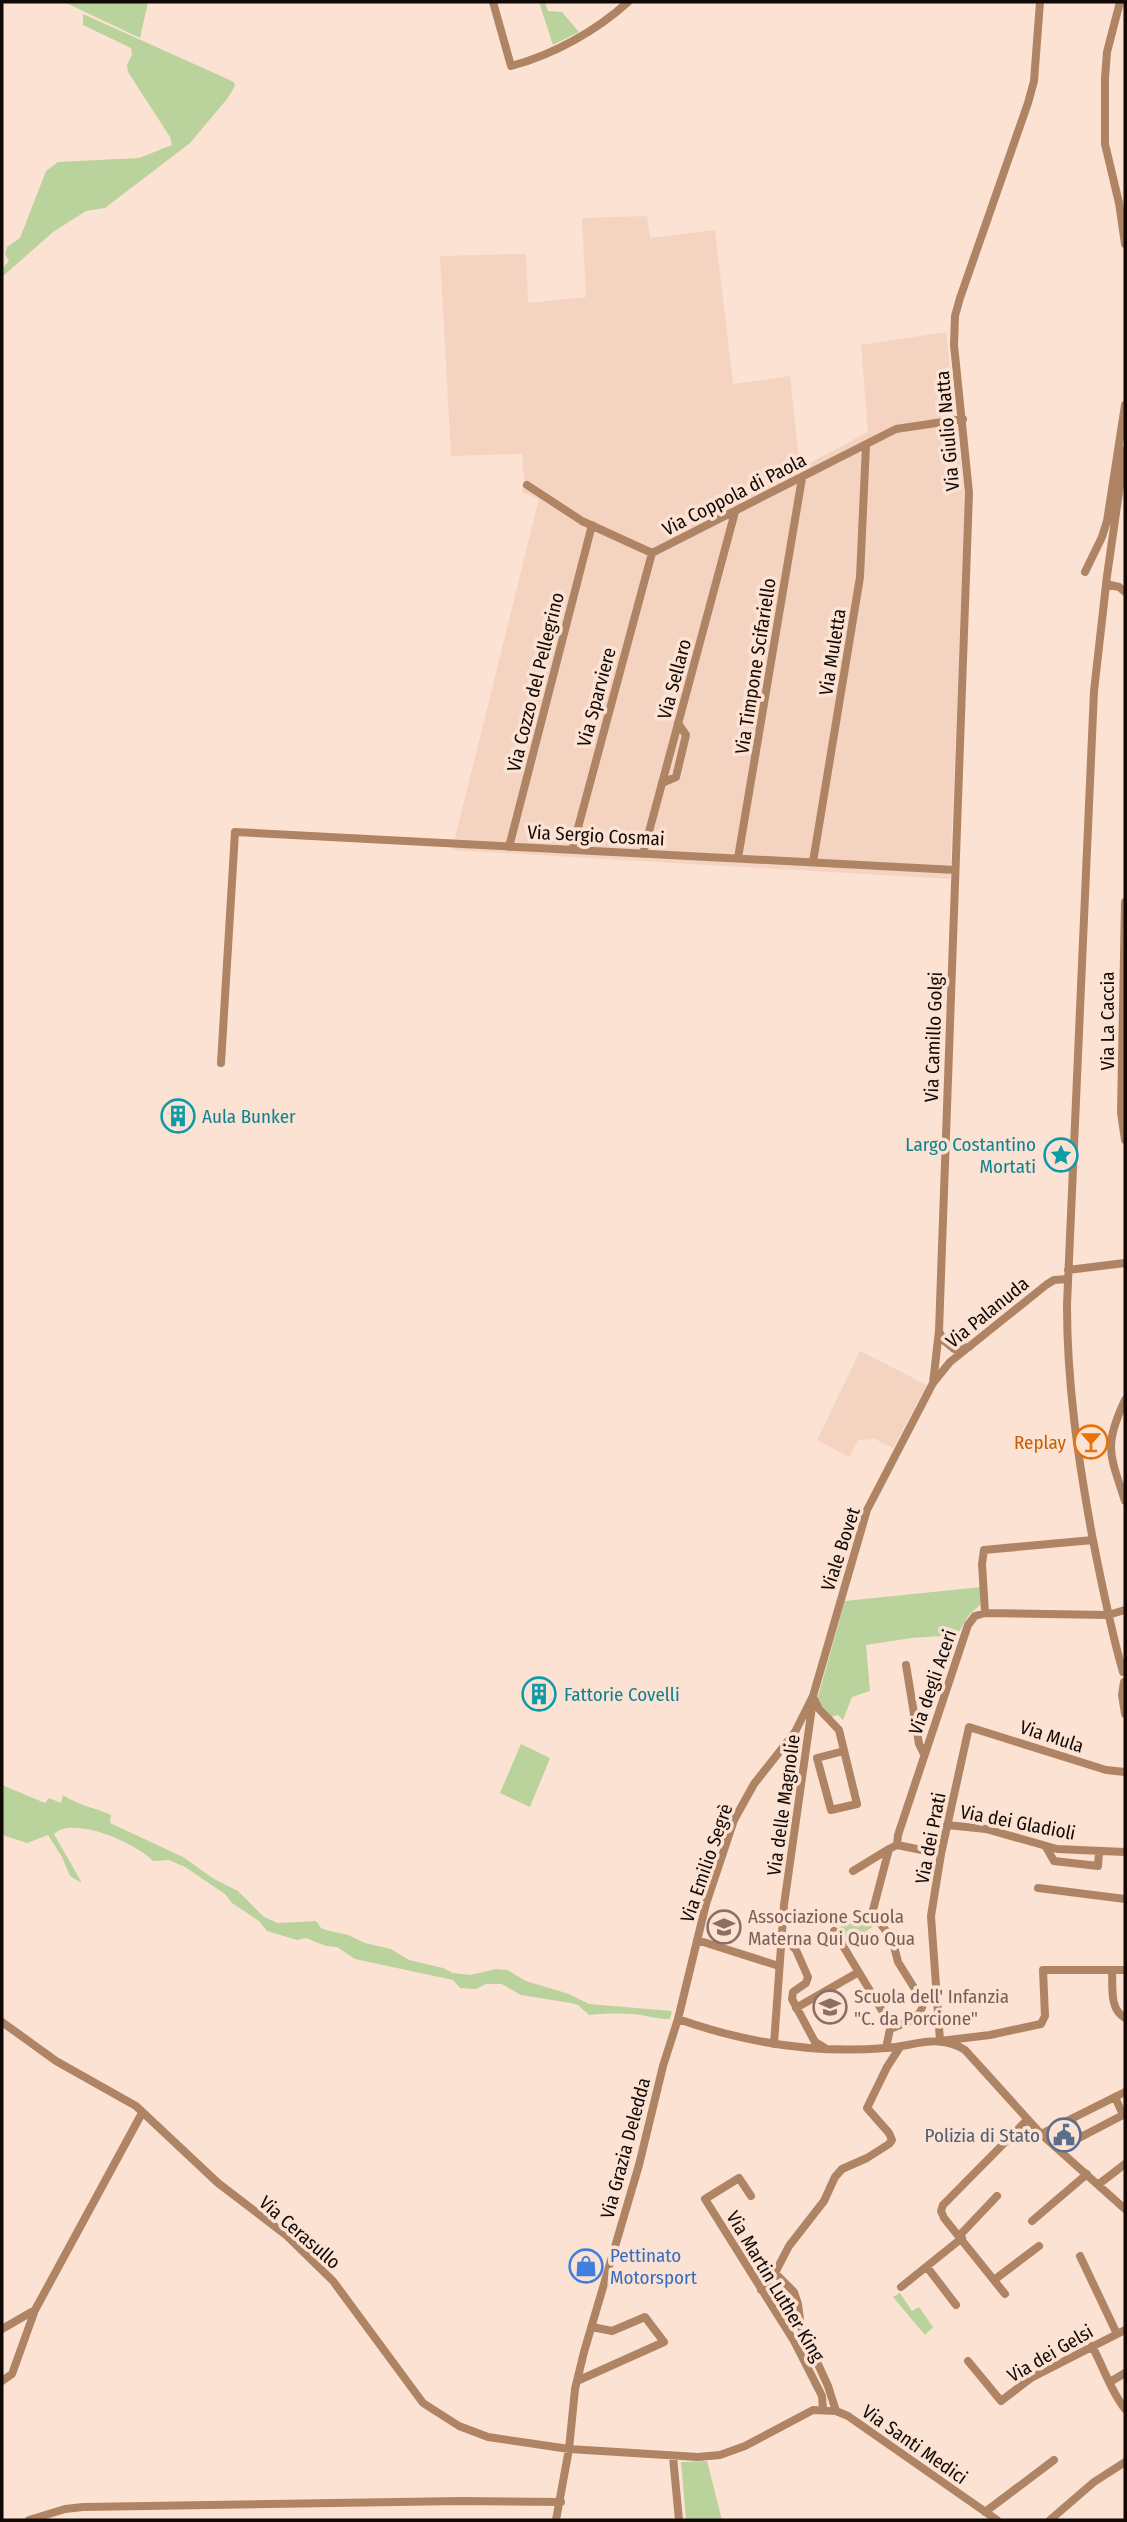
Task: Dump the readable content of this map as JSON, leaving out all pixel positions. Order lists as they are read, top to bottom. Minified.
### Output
{"streets":{"street":["Via Giulio Natta","Via Coppola di Paola","Via Muletta","Via Timpone Scifariello","Via Sellaro","Via Cozzo del Pellegrino","Via Sparviere","Via Sergio Cosmai","Via La Caccia","Via Camillo Golgi","Via Palanuda","Viale Bovet","Via degli Aceri","Via Mula","Via delle Magnolie","Via dei Gladioli","Via dei Prati","Via Emilio Segrè","Via Grazia Deledda","Via Cerasullo","Via Martin Luther King","Via dei Gelsi","Via Santi Medici"]},"crossings":[["Via Giulio Natta","Via Coppola di Paola"],["Via Giulio Natta","Via Sergio Cosmai"],["Via Giulio Natta","Via Camillo Golgi"],["Via Coppola di Paola","Via Muletta"],["Via Coppola di Paola","Via Timpone Scifariello"],["Via Coppola di Paola","Via Sellaro"],["Via Coppola di Paola","Via Cozzo del Pellegrino"],["Via Coppola di Paola","Via Sparviere"],["Via Muletta","Via Sergio Cosmai"],["Via Timpone Scifariello","Via Sergio Cosmai"],["Via Sellaro","Via Sergio Cosmai"],["Via Cozzo del Pellegrino","Via Sergio Cosmai"],["Via Sparviere","Via Sergio Cosmai"],["Via Sergio Cosmai","Via Camillo Golgi"],["Via Camillo Golgi","Via Palanuda"],["Via Camillo Golgi","Viale Bovet"],["Via Palanuda","Viale Bovet"],["Viale Bovet","Via delle Magnolie"],["Viale Bovet","Via Emilio Segrè"],["Via Mula","Via dei Prati"],["Via dei Gladioli","Via dei Prati"],["Via Emilio Segrè","Via Grazia Deledda"],["Via Grazia Deledda","Via Cerasullo"],["Via Grazia Deledda","Via Santi Medici"],["Via Cerasullo","Via Santi Medici"],["Via Martin Luther King","Via Santi Medici"]],"places":{"building":["Aula Bunker","Fattorie Covelli"],"place":["Largo Costantino Mortati"],"bar":["Replay"],"school or university":["Associazione Scuola Materna Qui Quo Qua","Scuola dell' Infanzia \"C. da Porcione\""],"public building":["Polizia di Stato"],"shop":["Pettinato Motorsport"]}}
